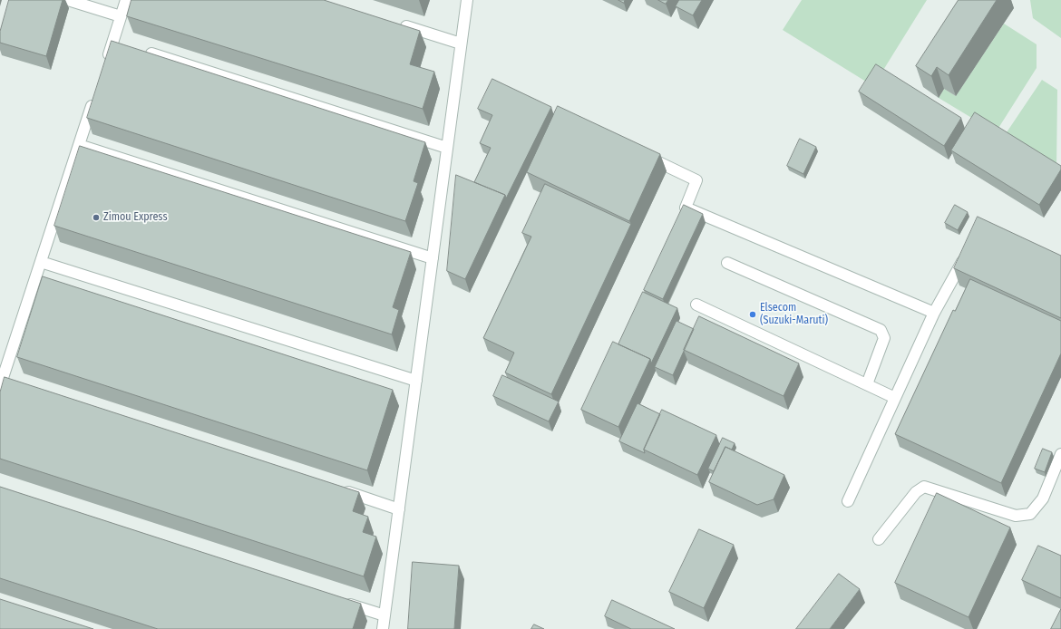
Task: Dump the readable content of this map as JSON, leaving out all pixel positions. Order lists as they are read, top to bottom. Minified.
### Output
{"places":["Zimou Express","Elsecom (Suzuki-Maruti)"]}
